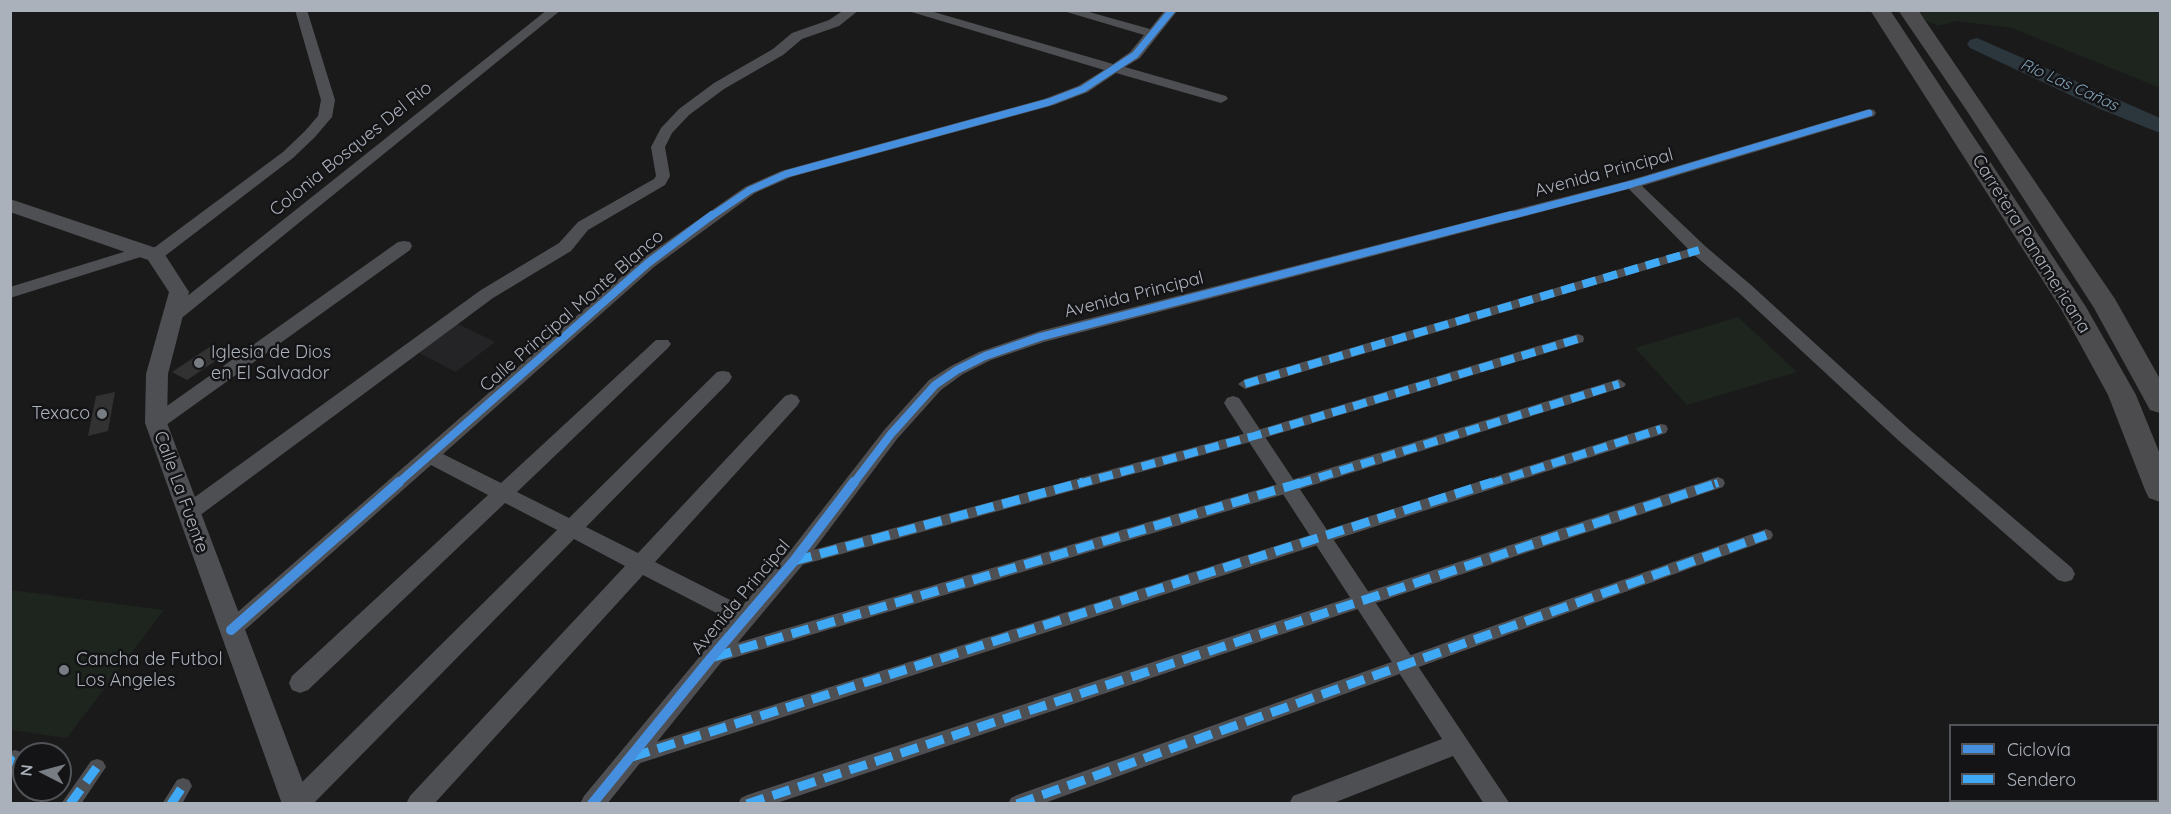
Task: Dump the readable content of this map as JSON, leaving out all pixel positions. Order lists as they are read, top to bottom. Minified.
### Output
{"streets":{"highway":["Carretera Panamericana"],"street":["Colonia Bosques Del Rio","Avenida Principal","Calle Principal Monte Blanco","Calle La Fuente"]},"crossings":[["Colonia Bosques Del Rio","Calle La Fuente"],["Calle Principal Monte Blanco","Calle La Fuente"]],"water":["Río Las Cañas"],"places":["Iglesia de Dios en El Salvador","Texaco","Cancha de Futbol Los Angeles"],"legend":["Ciclovía","Sendero"],"north":"left"}
